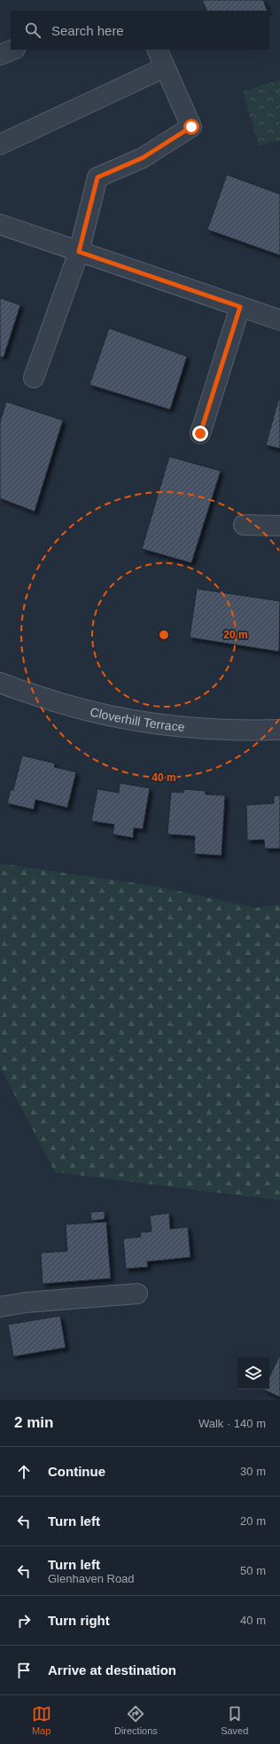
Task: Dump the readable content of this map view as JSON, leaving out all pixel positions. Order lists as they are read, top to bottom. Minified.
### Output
{"streets":{"street":["Cloverhill Terrace"]},"page":{"search":"Search here","heading":["2 min","Walk · 140 m"],"list":[["Continue","30 m"],["Turn left","20 m"],["Turn left","Glenhaven Road","50 m"],["Turn right","40 m"],"Arrive at destination"],"nav":["Map","Directions","Saved"]},"rings":["20 m","40 m"]}
